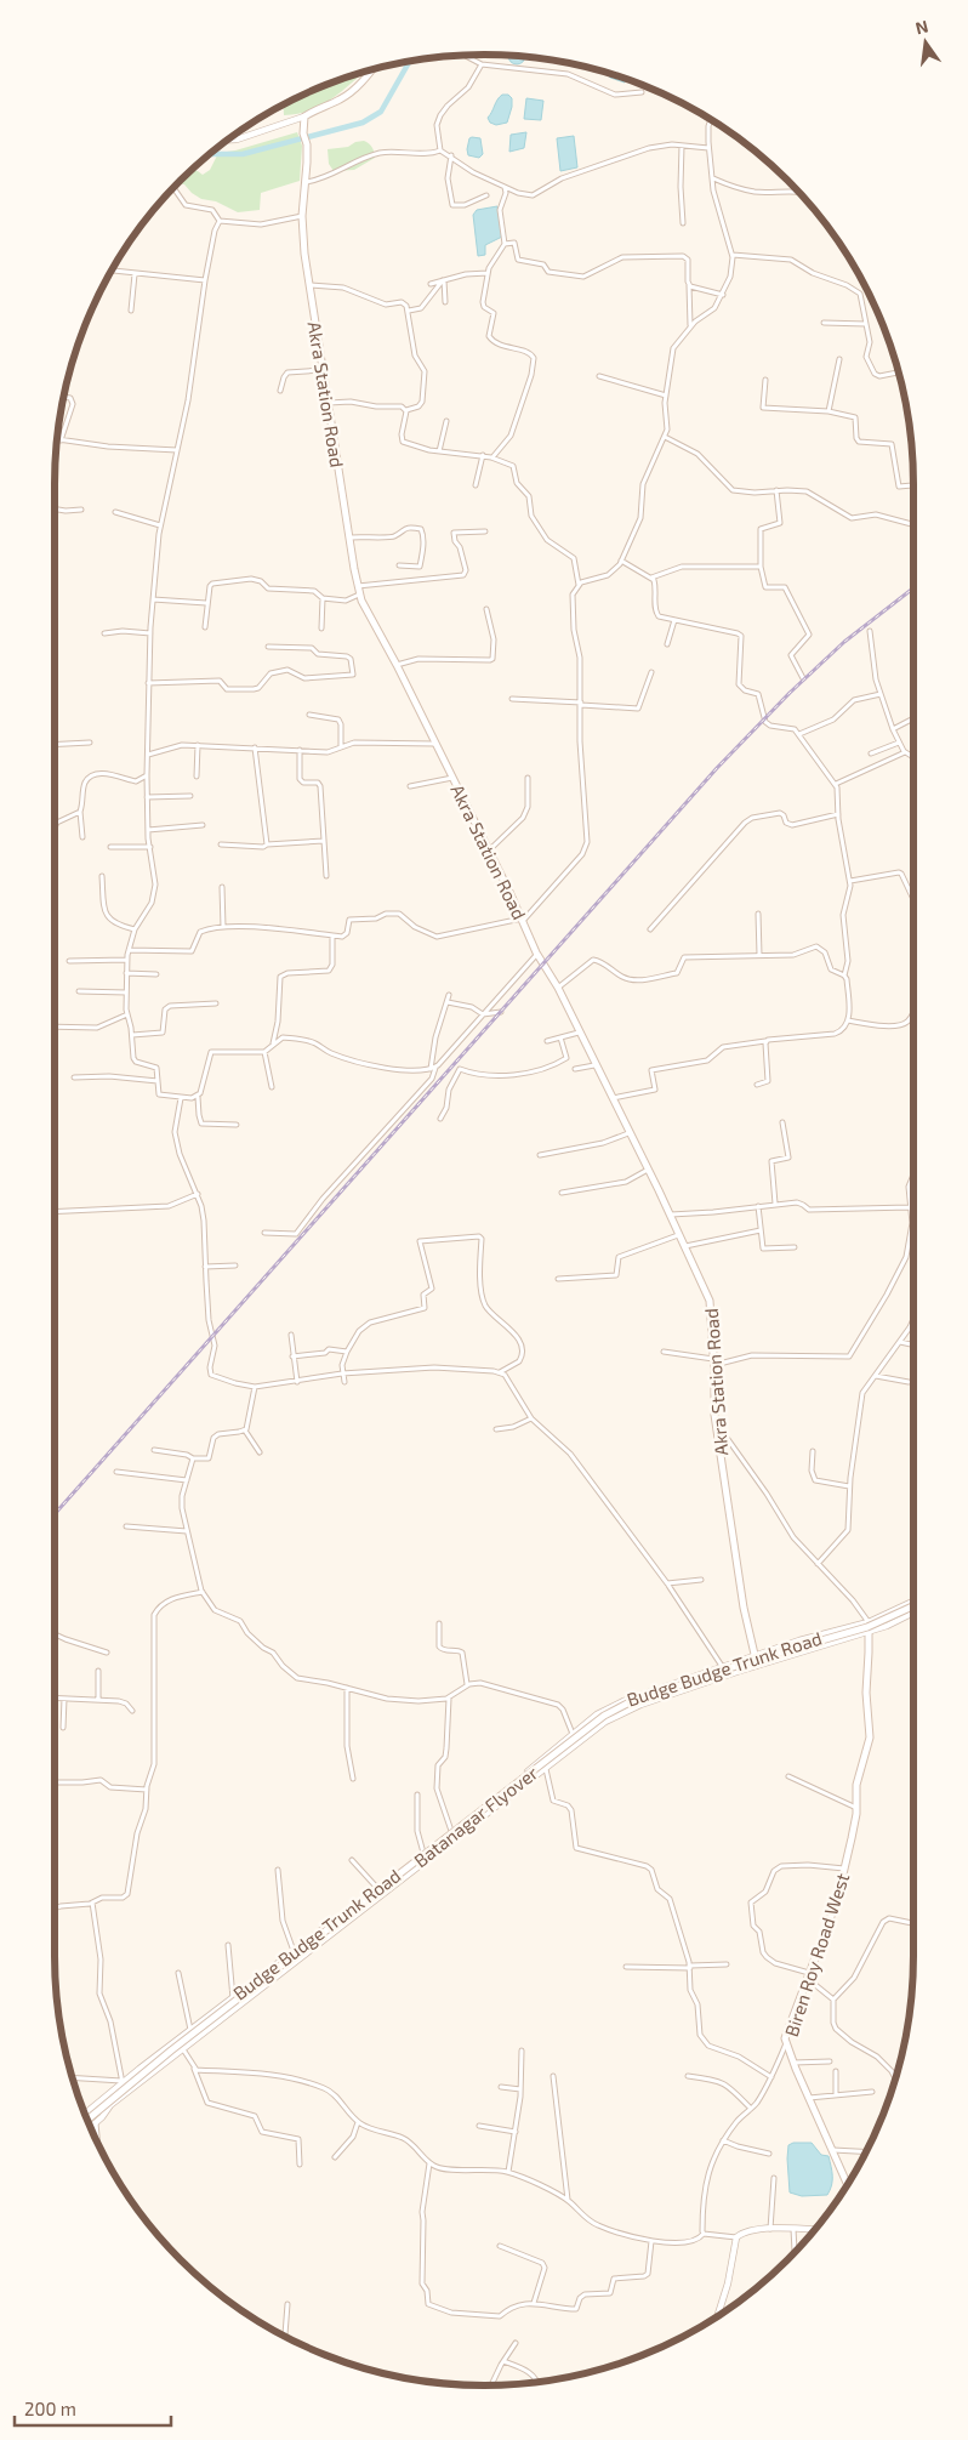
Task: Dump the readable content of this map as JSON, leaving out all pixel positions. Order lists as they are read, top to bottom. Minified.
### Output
{"streets":{"main road":["Akra Station Road","Batanagar Flyover","Biren Roy Road West"],"street":["Budge Budge Trunk Road"]},"crossings":[["Akra Station Road","Budge Budge Trunk Road"],["Budge Budge Trunk Road","Biren Roy Road West"]],"scale_bar":"200 m","north":"top"}
